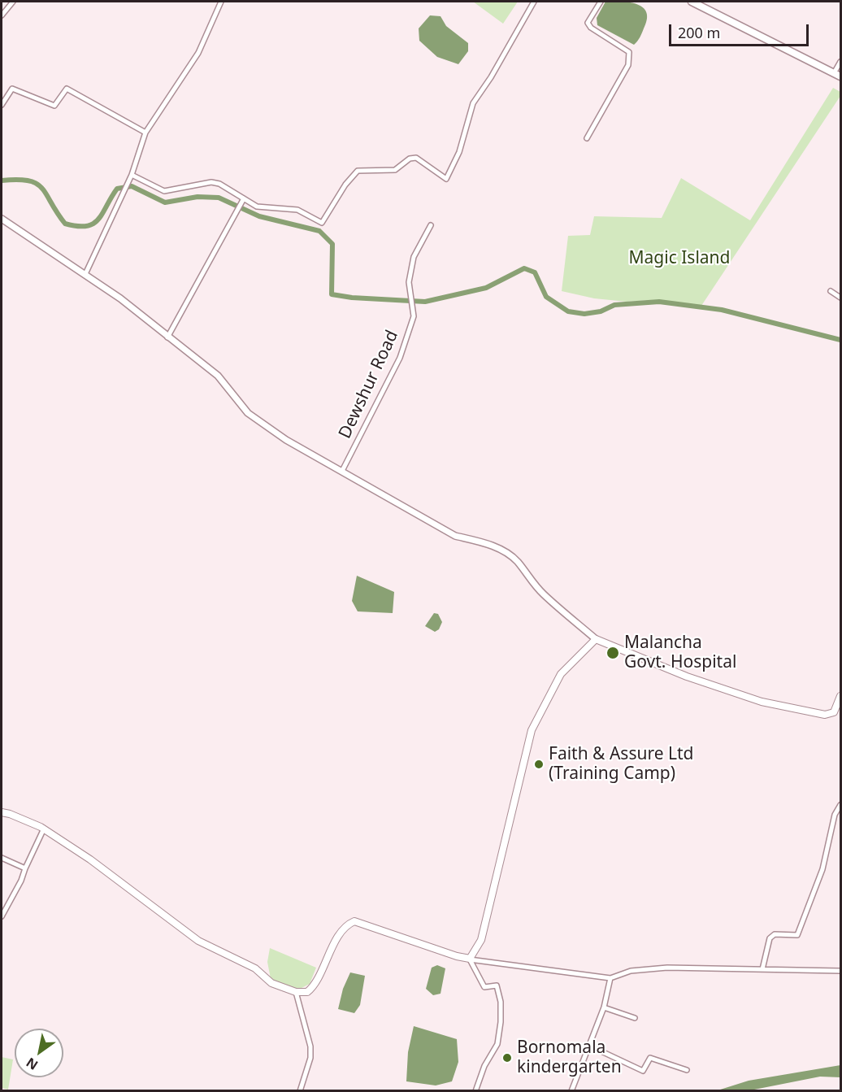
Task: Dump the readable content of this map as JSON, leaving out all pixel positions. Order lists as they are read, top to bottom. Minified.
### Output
{"streets":{"street":["Dewshur Road"]},"parks":["Magic Island"],"places":["Malancha Govt. Hospital","Faith & Assure Ltd (Training Camp)","Bornomala kindergarten"],"scale_bar":"200 m","north":"bottom left"}
